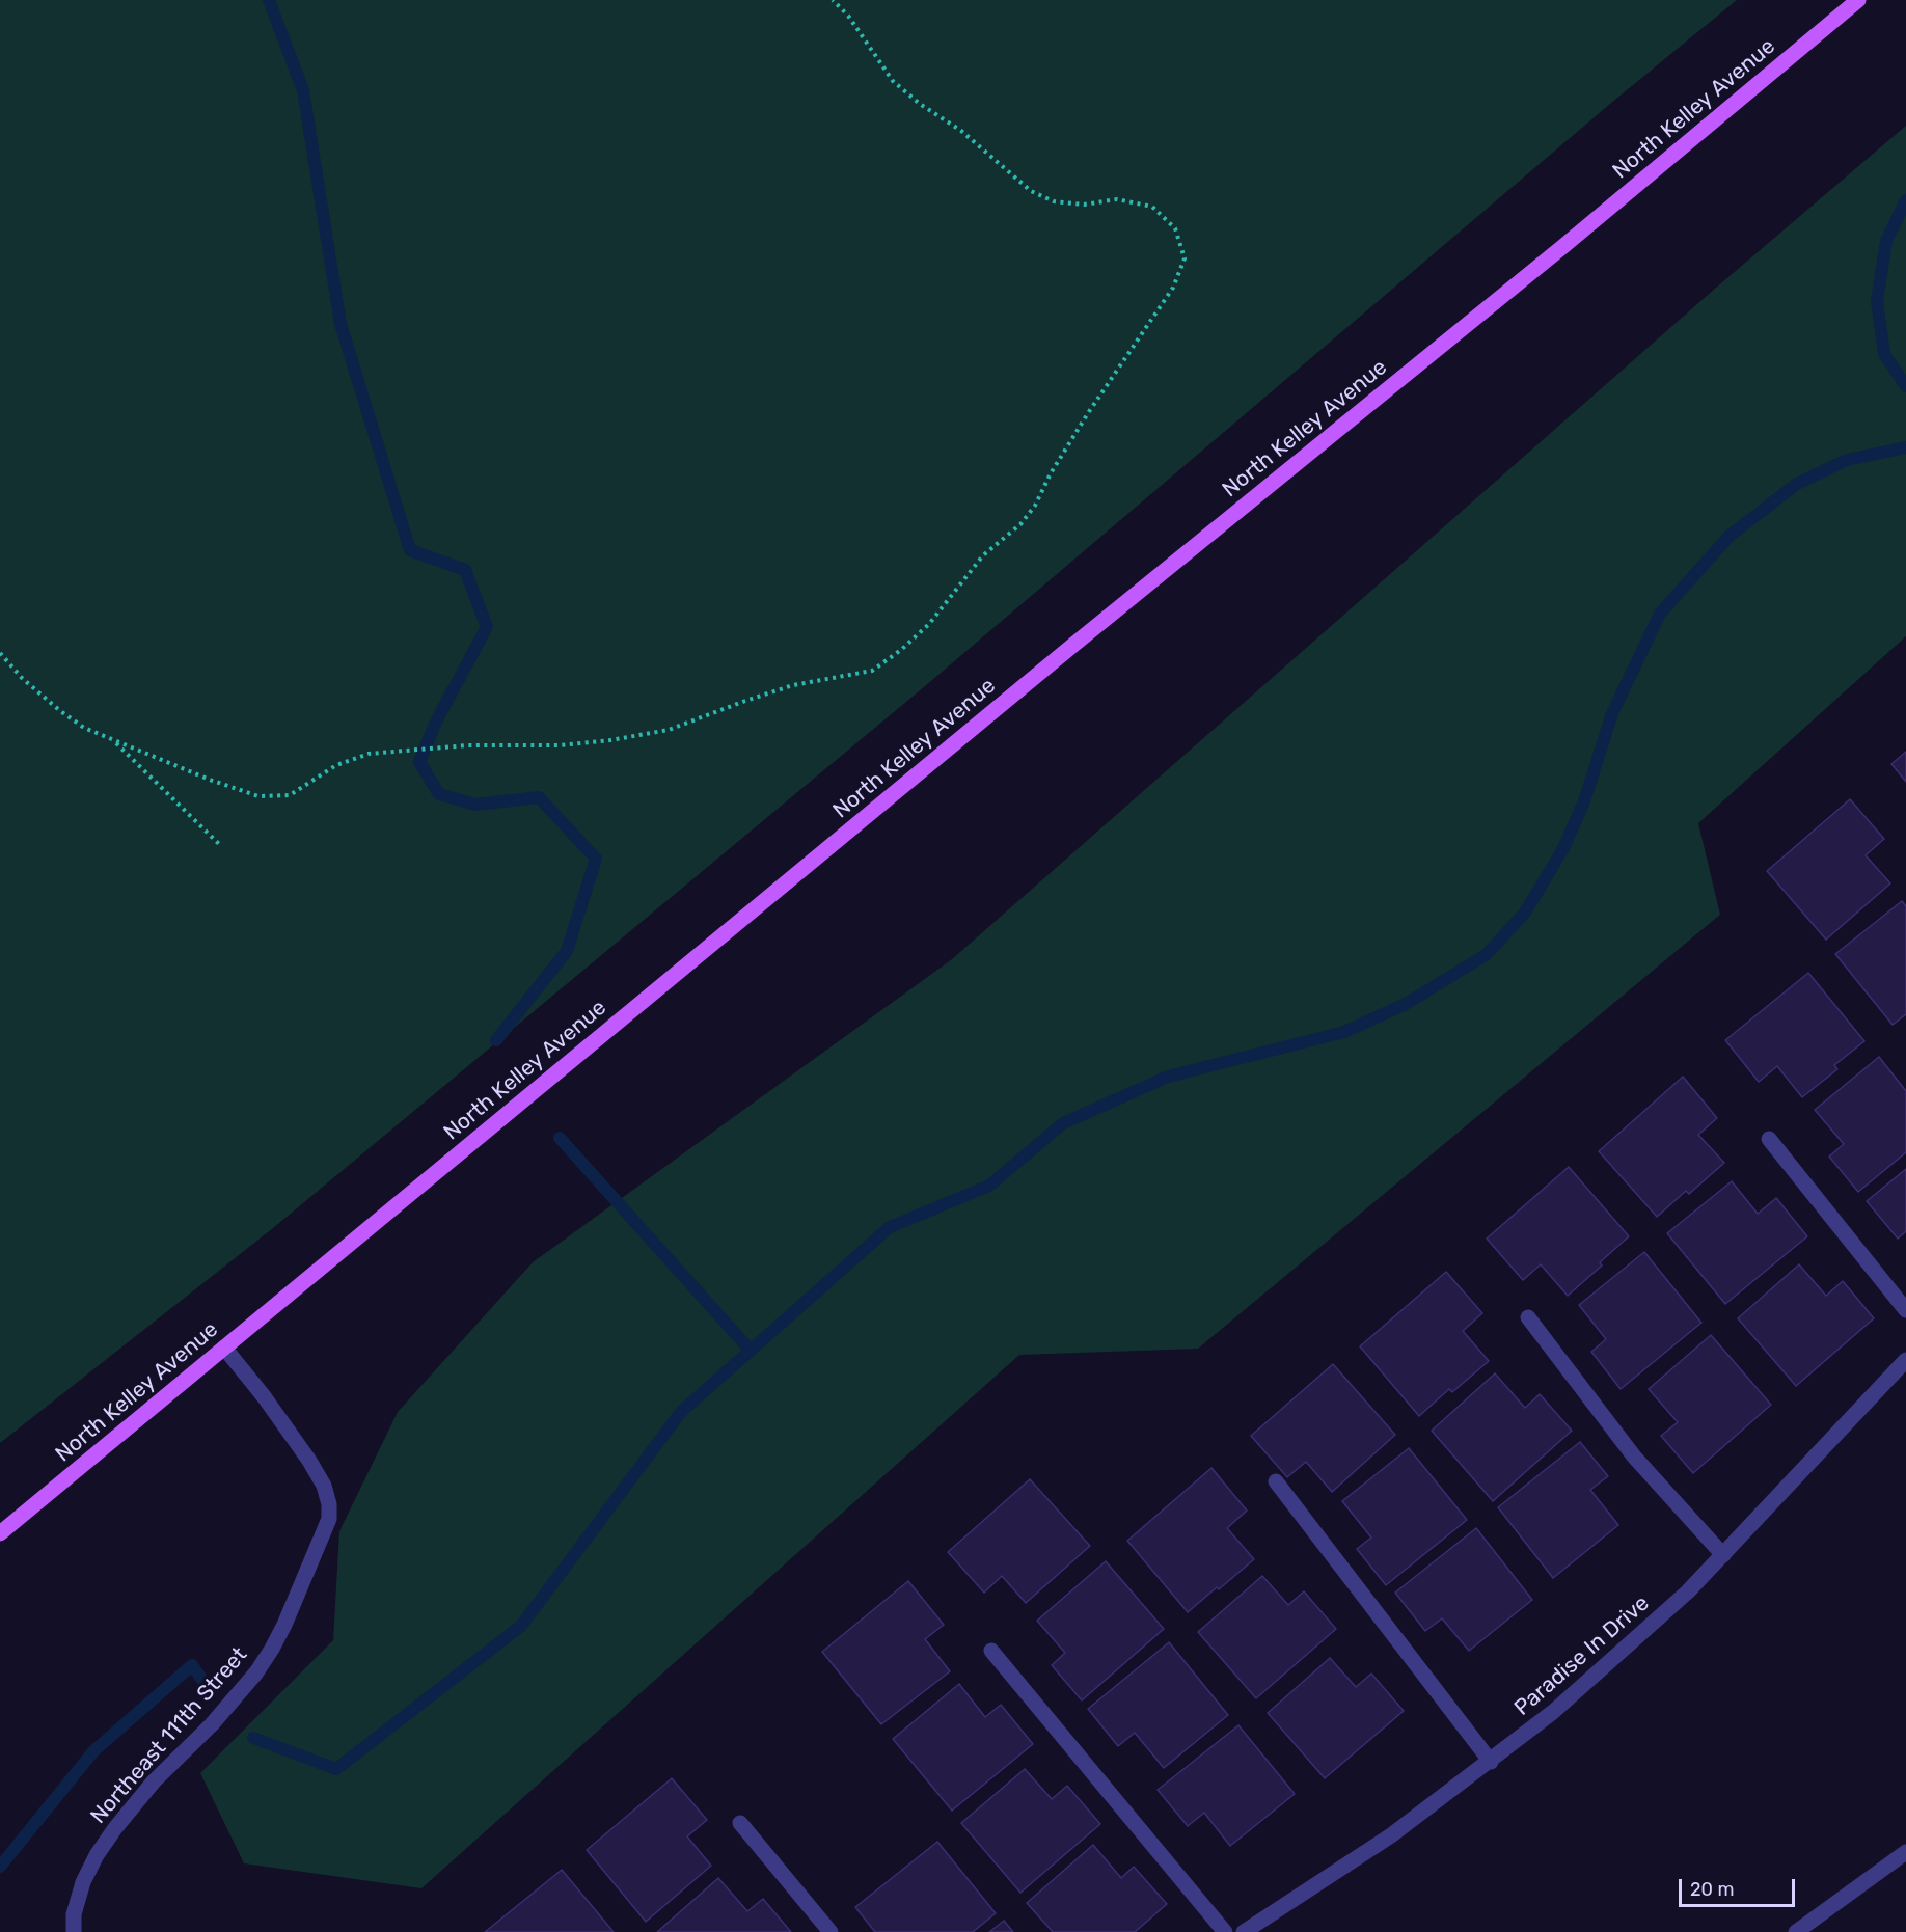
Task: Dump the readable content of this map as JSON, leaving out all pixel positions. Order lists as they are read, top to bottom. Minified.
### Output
{"streets":{"main road":["North Kelley Avenue"],"street":["Paradise In Drive","Northeast 111th Street"]},"crossings":[["North Kelley Avenue","Northeast 111th Street"]],"scale_bar":"20 m"}
